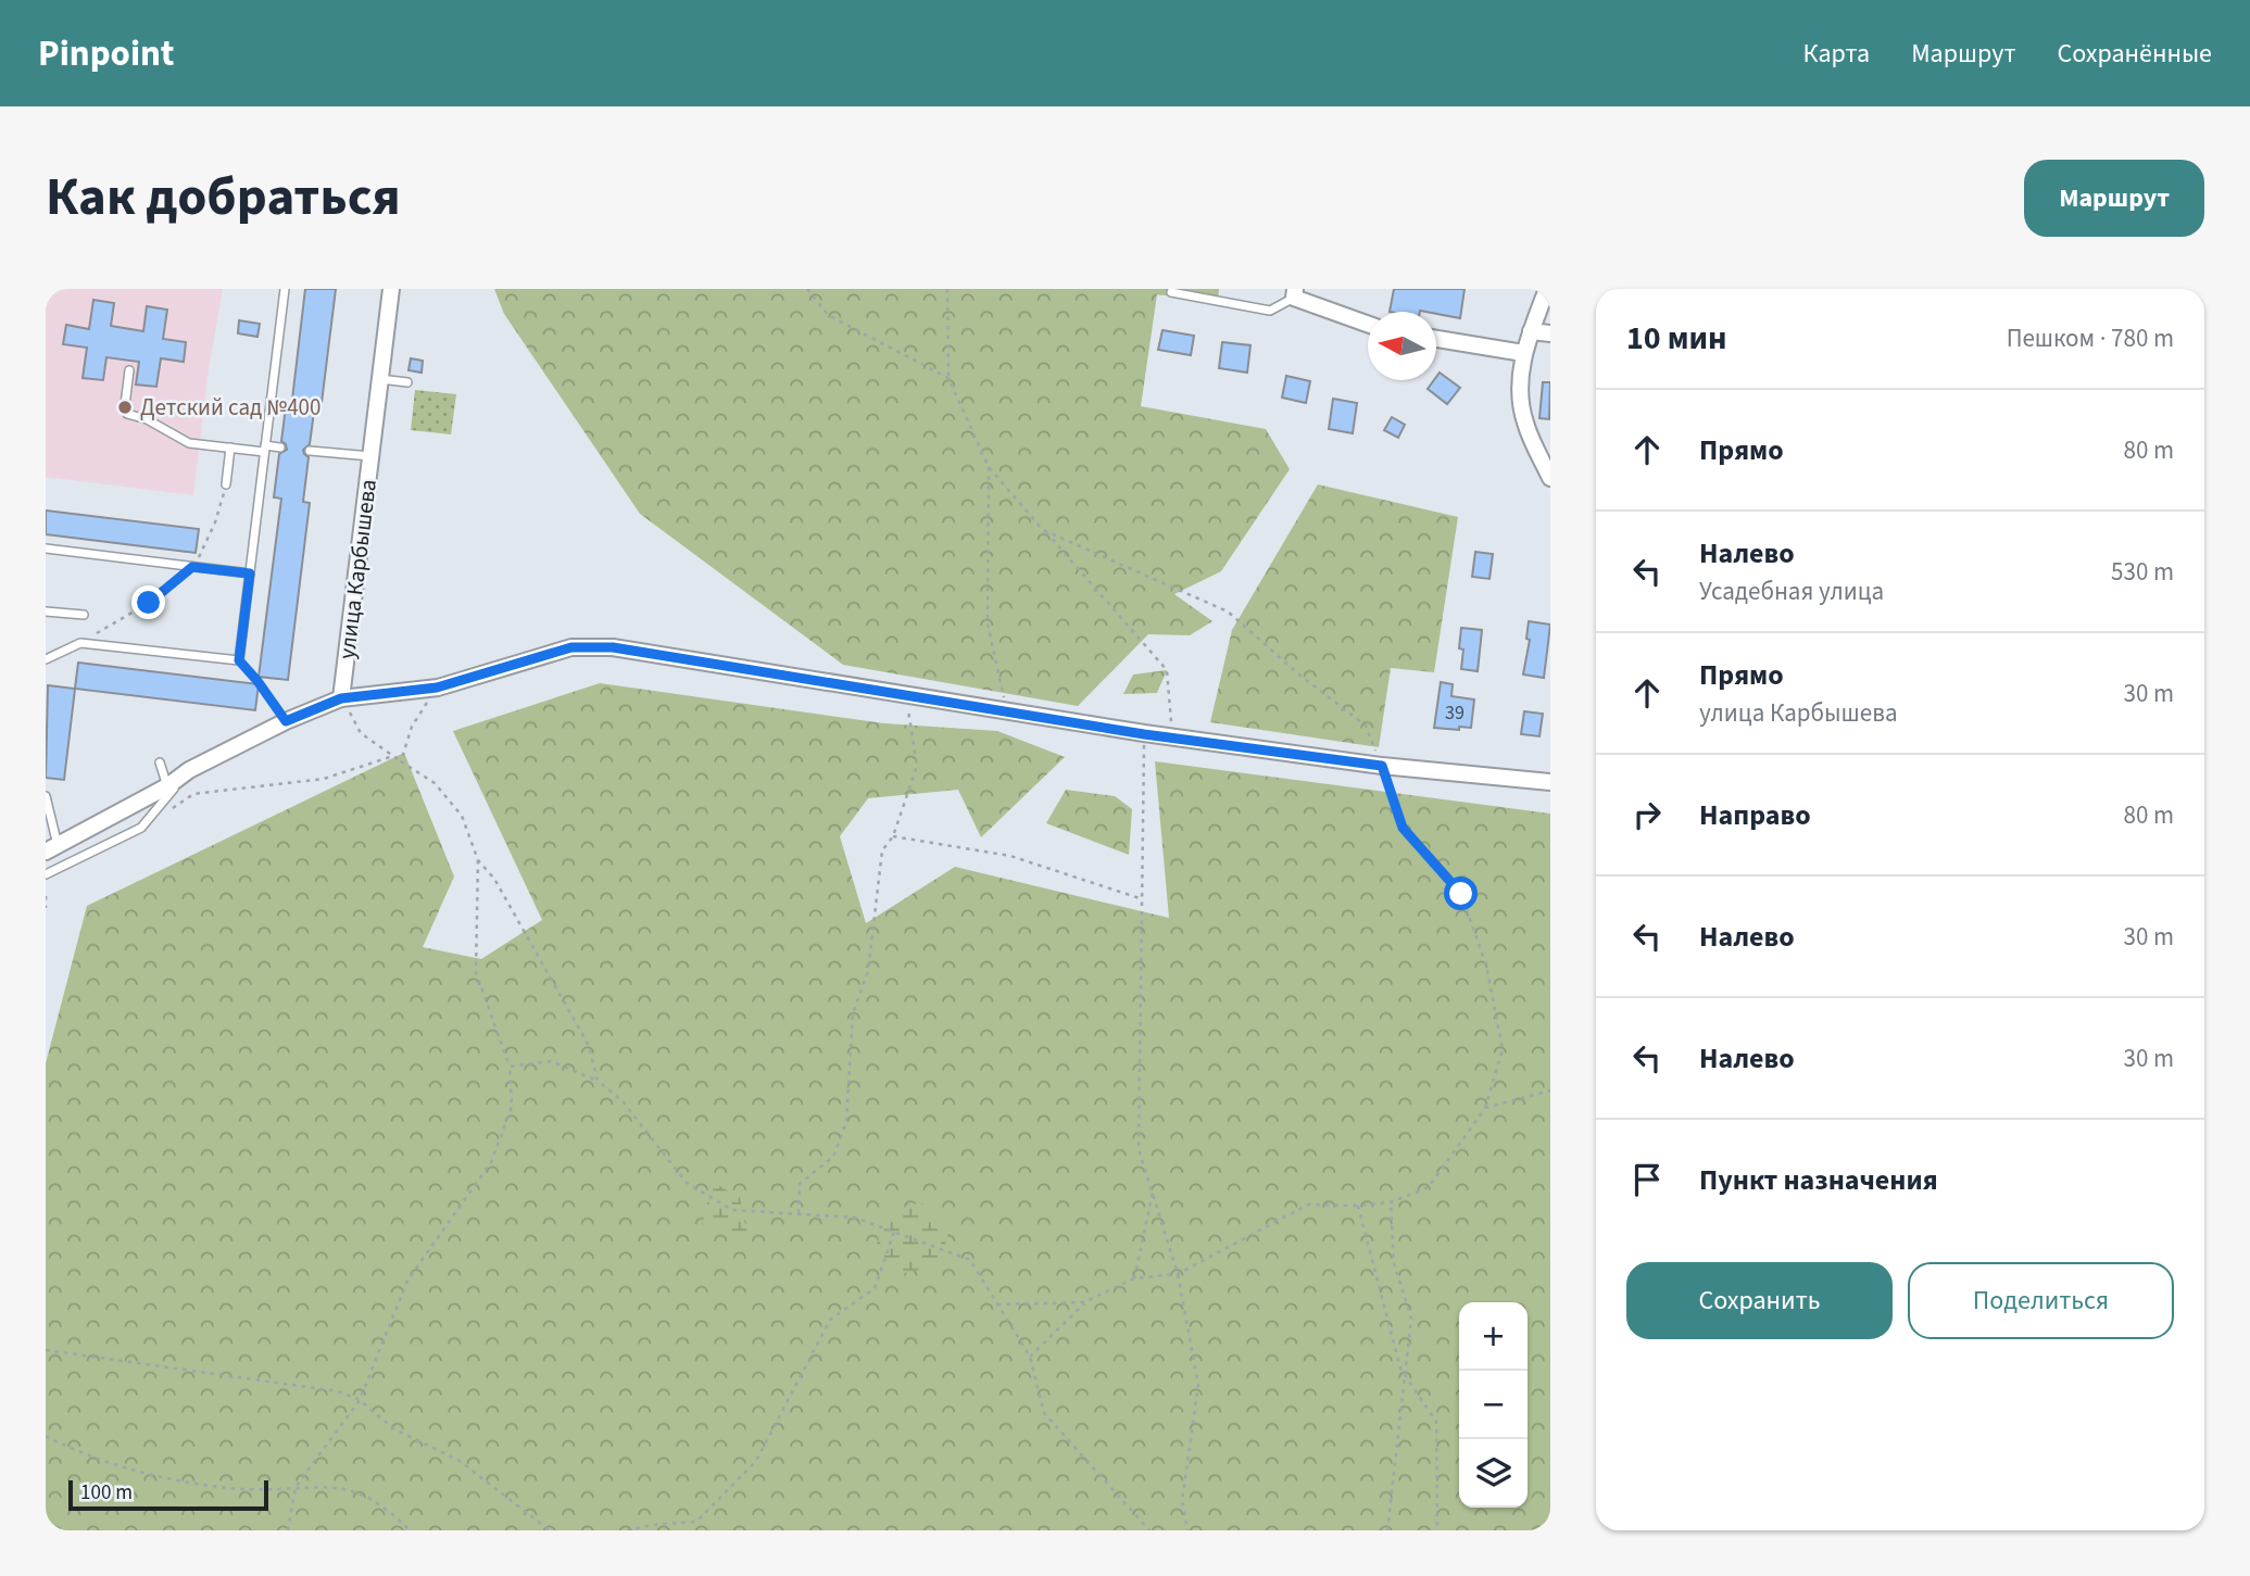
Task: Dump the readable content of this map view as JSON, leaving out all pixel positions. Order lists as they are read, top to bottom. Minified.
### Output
{"streets":{"street":["улица Карбышева"]},"places":["Детский сад №400"],"house_numbers":["39"],"scale_bar":"100 m","north":"left","page":{"header":"Pinpoint","nav":["Карта","Маршрут","Сохранённые"],"title":"Как добраться","buttons":["Маршрут",["Сохранить","Поделиться"]],"heading":["10 мин","Пешком · 780 m"],"list":[["Прямо","80 m"],["Налево","Усадебная улица","530 m"],["Прямо","улица Карбышева","30 m"],["Направо","80 m"],["Налево","30 m"],["Налево","30 m"],"Пункт назначения"],"map_buttons":["+","−"],"scale":"100 m"}}
